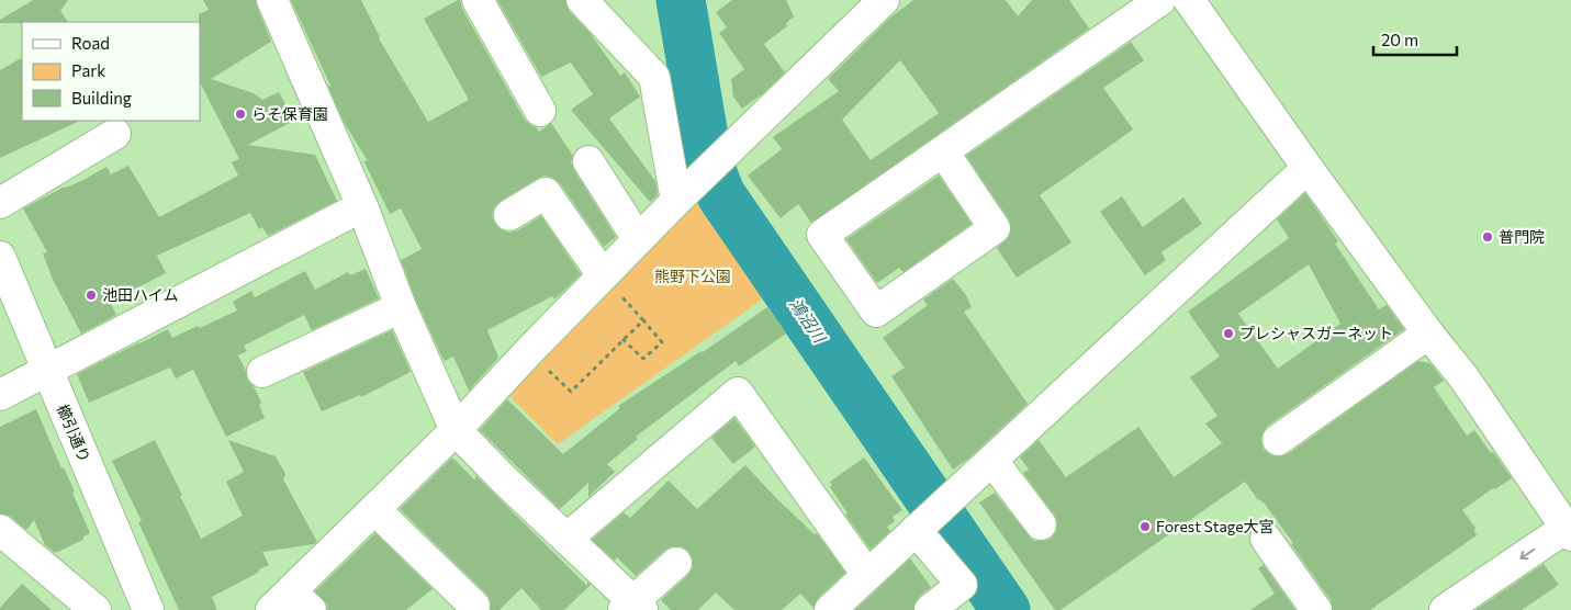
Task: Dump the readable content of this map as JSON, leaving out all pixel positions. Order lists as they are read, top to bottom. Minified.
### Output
{"streets":{"street":["櫛引通り"]},"water":["鴻沼川"],"parks":["熊野下公園"],"places":["らそ保育園","普門院","池田ハイム","プレシャスガーネット","Forest Stage大宮"],"legend":["Road","Park","Building"],"scale_bar":"20 m"}
